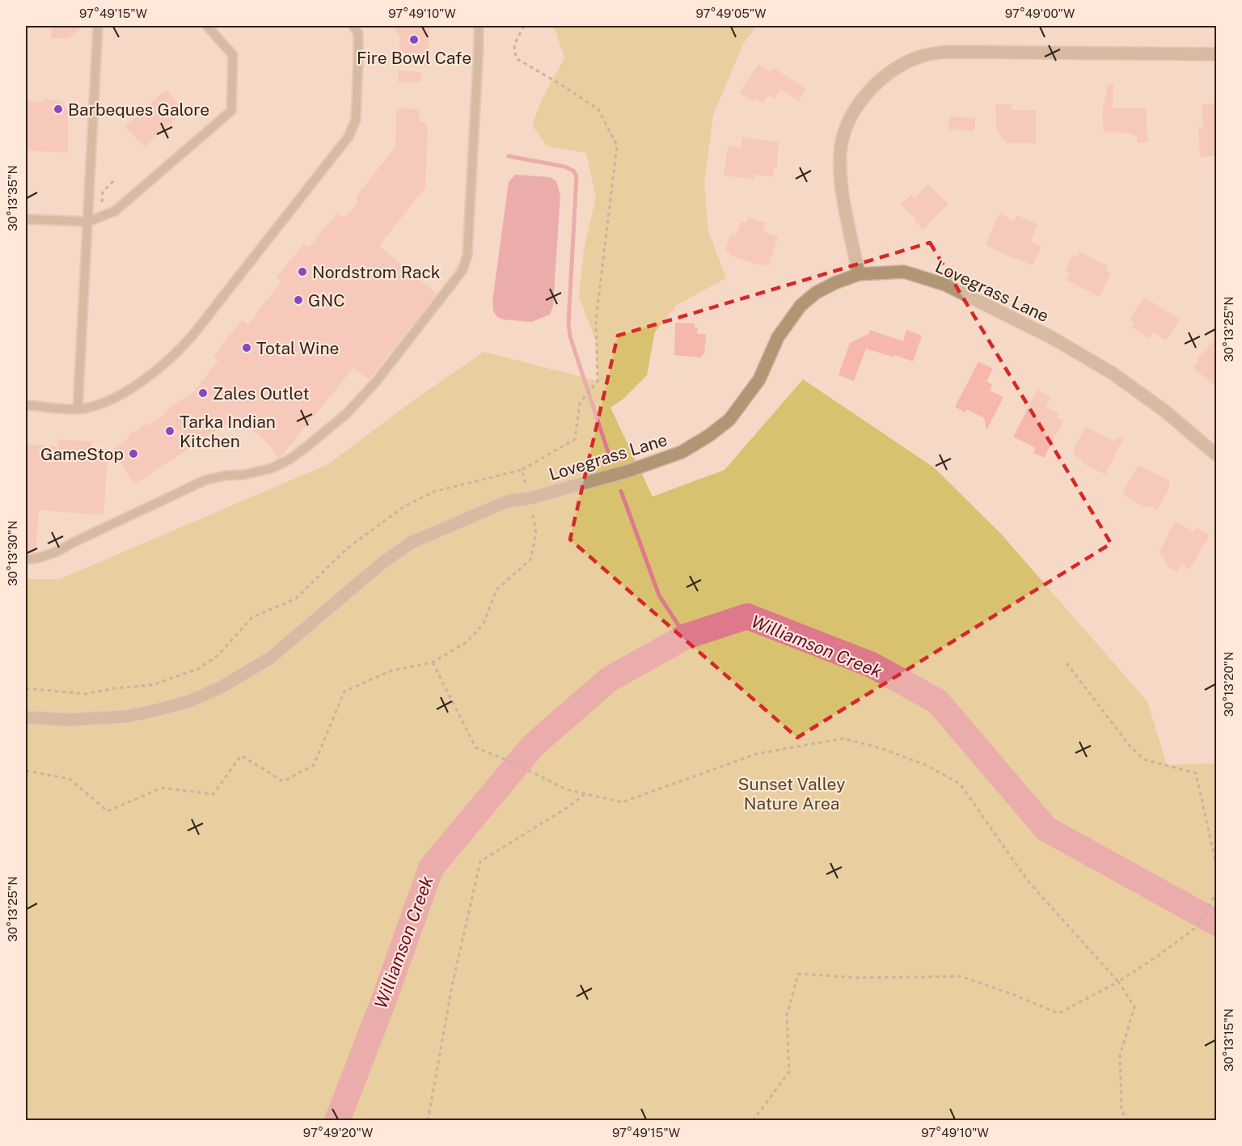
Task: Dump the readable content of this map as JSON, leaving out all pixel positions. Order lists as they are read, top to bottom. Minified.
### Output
{"streets":{"street":["Lovegrass Lane"]},"water":["Williamson Creek"],"parks":["Sunset Valley Nature Area"],"places":["Fire Bowl Cafe","Barbeques Galore","Nordstrom Rack","GNC","Total Wine","Zales Outlet","Tarka Indian Kitchen","GameStop"],"coordinates":["97°49'15\"W","97°49'10\"W","97°49'05\"W","97°49'00\"W","30°13'35\"N","30°13'25\"N","30°13'30\"N","30°13'20\"N","30°13'15\"N","97°49'20\"W"]}
